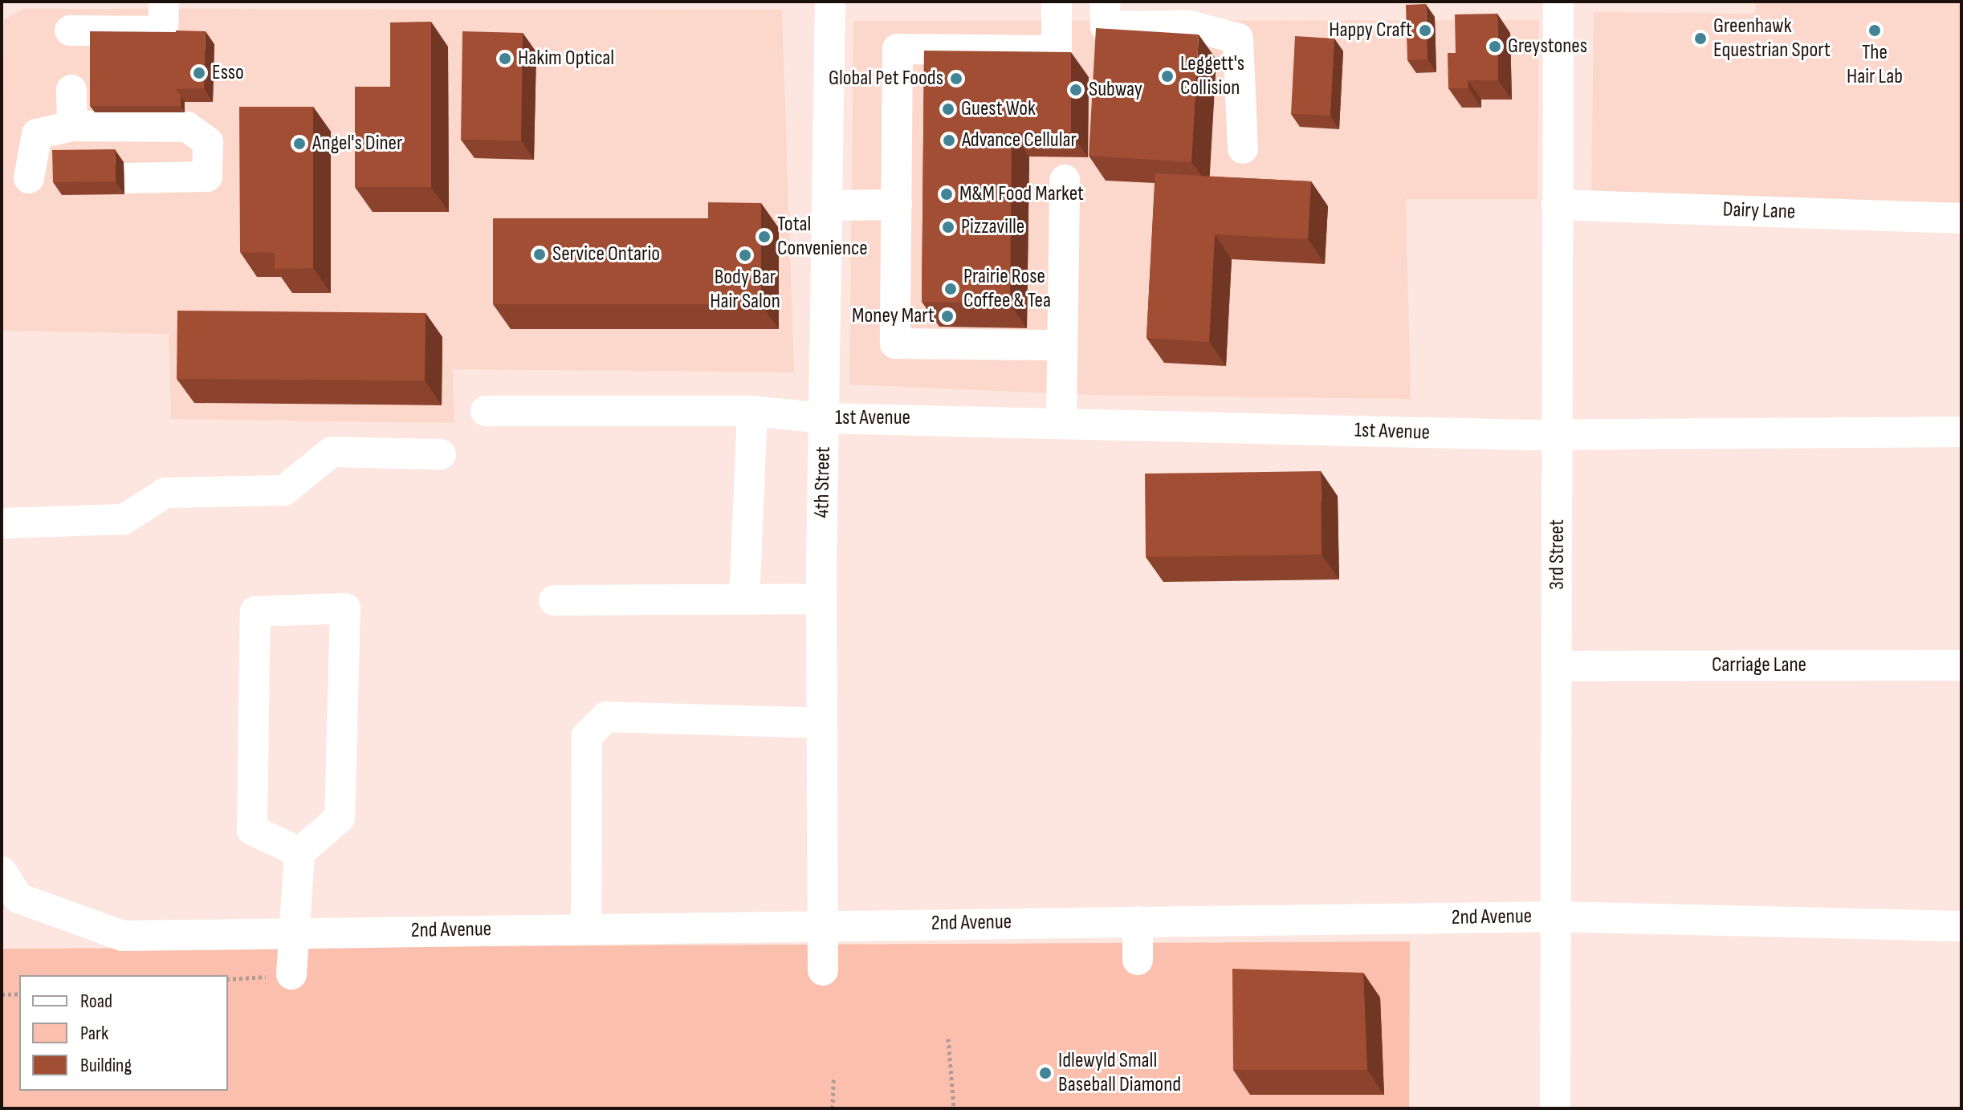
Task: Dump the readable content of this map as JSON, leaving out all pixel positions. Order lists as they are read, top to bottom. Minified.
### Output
{"streets":{"street":["Dairy Lane","1st Avenue","4th Street","3rd Street","Carriage Lane","2nd Avenue"]},"crossings":[["Dairy Lane","3rd Street"],["1st Avenue","4th Street"],["1st Avenue","3rd Street"],["4th Street","2nd Avenue"],["3rd Street","Carriage Lane"],["3rd Street","2nd Avenue"]],"places":["Happy Craft","The Hair Lab","Greenhawk Equestrian Sport","Greystones","Hakim Optical","Esso","Leggett's Collision","Global Pet Foods","Subway","Guest Wok","Advance Cellular","Angel's Diner","M&M Food Market","Pizzaville","Total Convenience","Service Ontario","Body Bar Hair Salon","Prairie Rose Coffee & Tea","Money Mart","Idlewyld Small Baseball Diamond"],"legend":["Road","Park","Building"]}
